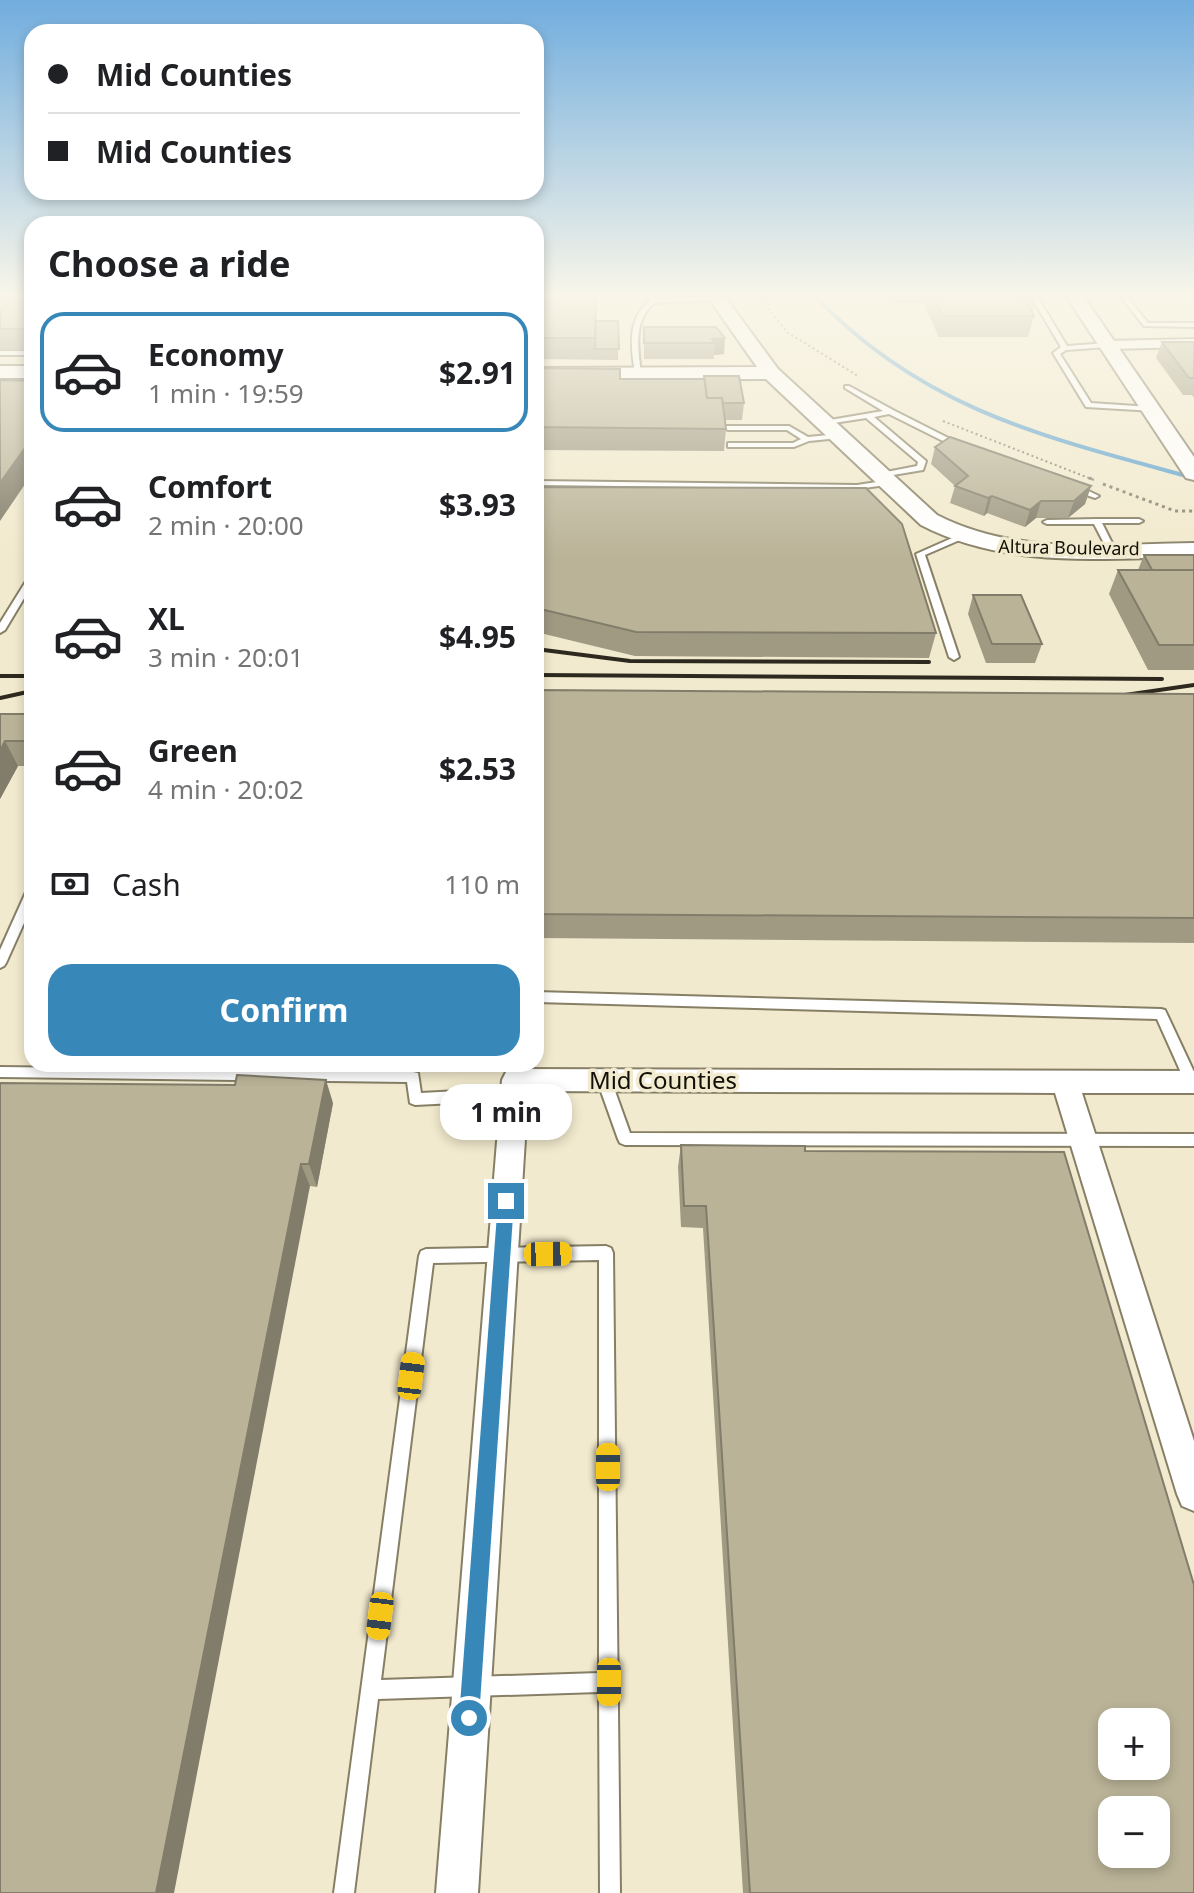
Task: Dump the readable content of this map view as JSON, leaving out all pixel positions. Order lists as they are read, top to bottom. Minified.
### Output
{"streets":{"street":["Altura Boulevard","Mid Counties"]},"page":{"banner":["Mid Counties","Mid Counties"],"heading":"Choose a ride","list":[{"name":"Economy","note":"1 min · 19:59","value":"$2.91"},{"name":"Comfort","note":"2 min · 20:00","value":"$3.93"},{"name":"XL","note":"3 min · 20:01","value":"$4.95"},{"name":"Green","note":"4 min · 20:02","value":"$2.53"}],"pay":["Cash","110 m"],"buttons":"Confirm","bubble":"1 min","map_buttons":["+","−"]}}
